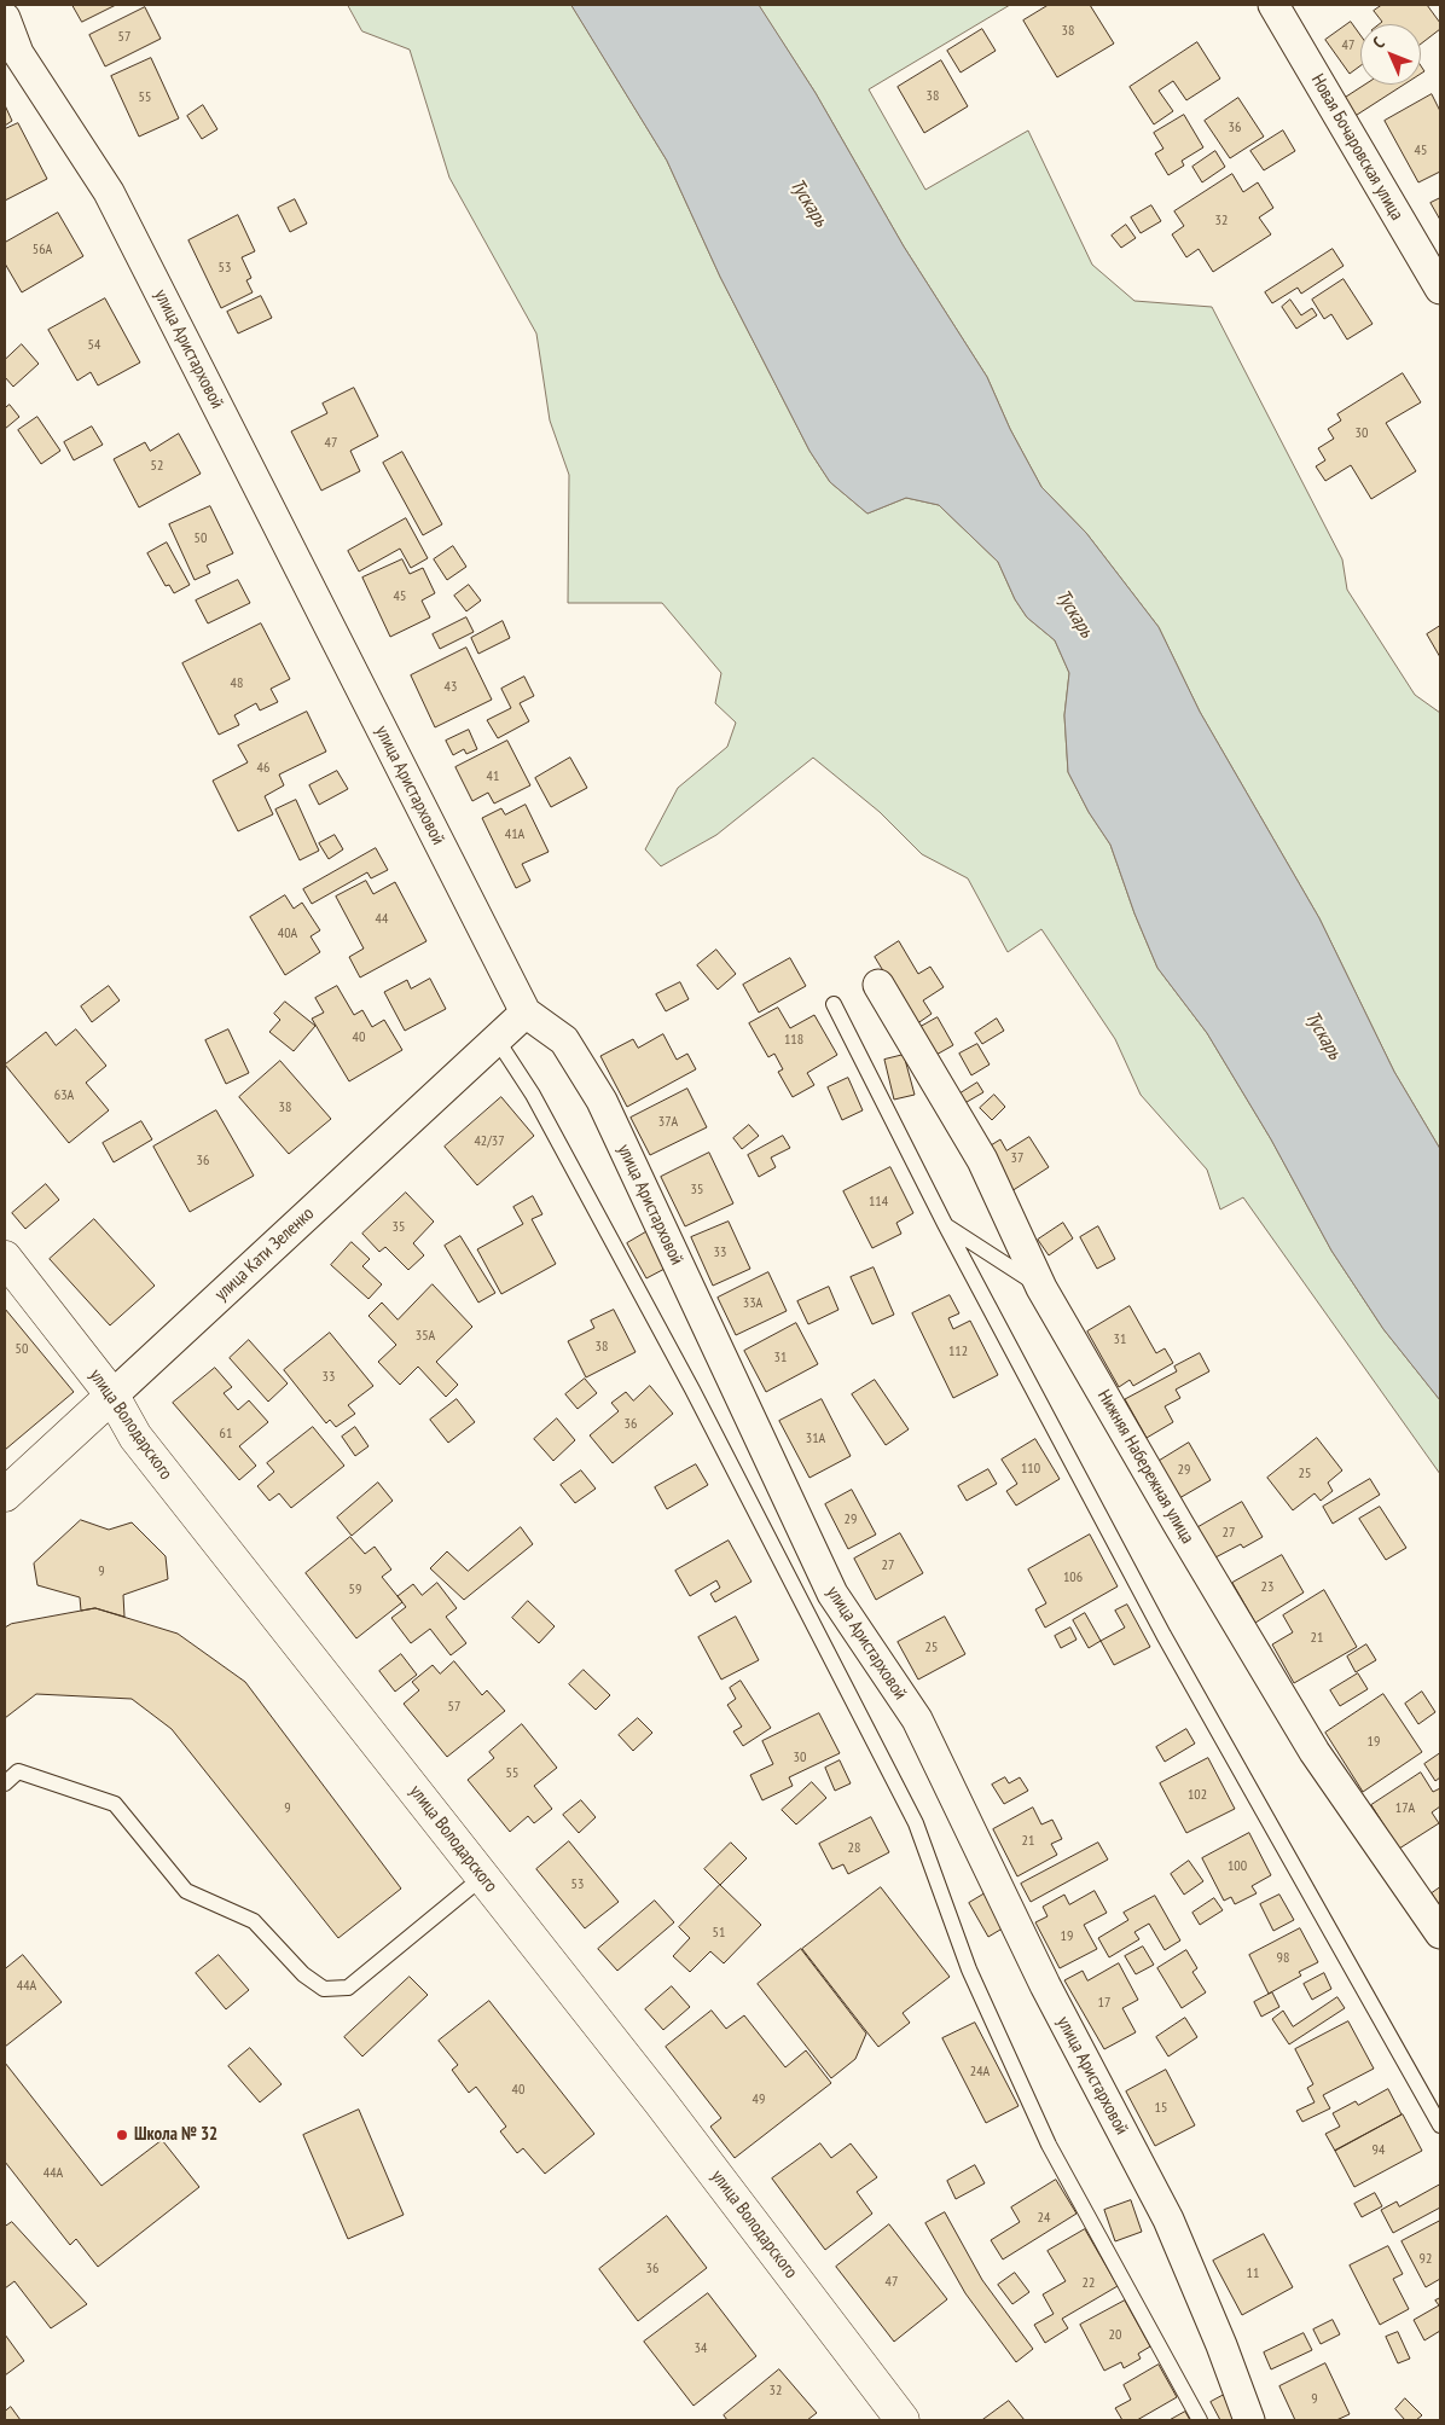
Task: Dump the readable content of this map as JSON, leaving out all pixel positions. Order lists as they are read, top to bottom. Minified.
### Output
{"streets":{"street":["Новая Бочаровская улица","улица Аристарховой","улица Кати Зеленко","улица Володарского","Нижняя Набережная улица"]},"crossings":[["улица Аристарховой","улица Кати Зеленко"],["улица Кати Зеленко","улица Володарского"]],"water":["Тускарь"],"places":["Школа № 32"],"house_numbers":["38","57","47","38","55","36","45","32","56А","53","54","30","47","52","50","45","48","43","46","41","41А","44","40А","40","118","63А","38","37А","42/37","37","36","35","114","35","33","33А","35А","31","38","50","112","31","33","36","61","31А","110","29","25","29","27","27","9","106","23","59","21","25","57","19","30","55","102","9","17А","21","28","100","53","51","19","98","44А","17","24А","40","49","15","94","44А","24","92","36","11","47","22","20","34","32","9"],"north":"top left"}
